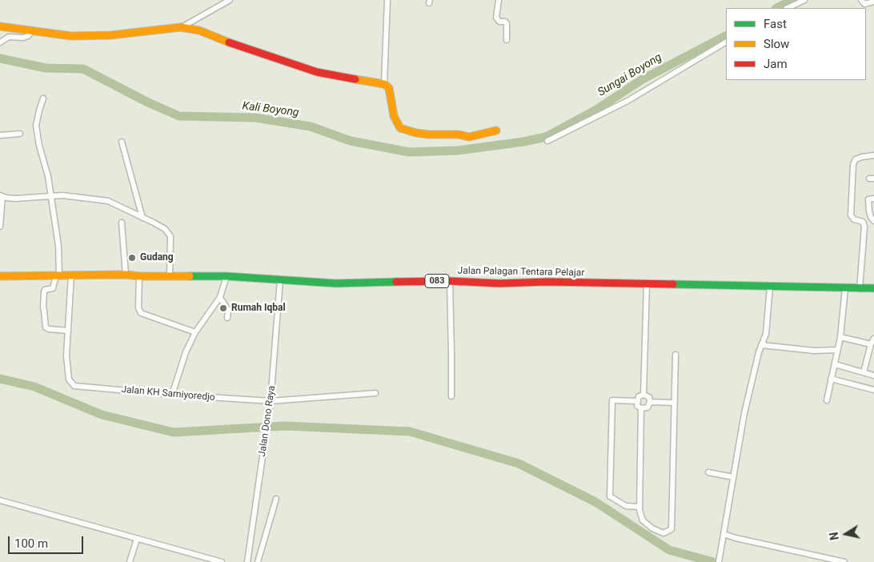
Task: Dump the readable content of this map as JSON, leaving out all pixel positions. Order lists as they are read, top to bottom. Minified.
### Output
{"streets":{"main road":["Jalan Palagan Tentara Pelajar","083"],"street":["Jalan KH Samiyoredjo","Jalan Dono Raya"]},"crossings":[["Jalan Palagan Tentara Pelajar","Jalan KH Samiyoredjo"],["Jalan Palagan Tentara Pelajar","Jalan Dono Raya"],["Jalan KH Samiyoredjo","Jalan Dono Raya"]],"water":["Sungai Boyong","Kali Boyong"],"places":["Gudang","Rumah Iqbal"],"legend":["Fast","Slow","Jam"],"scale_bar":"100 m","north":"left"}
